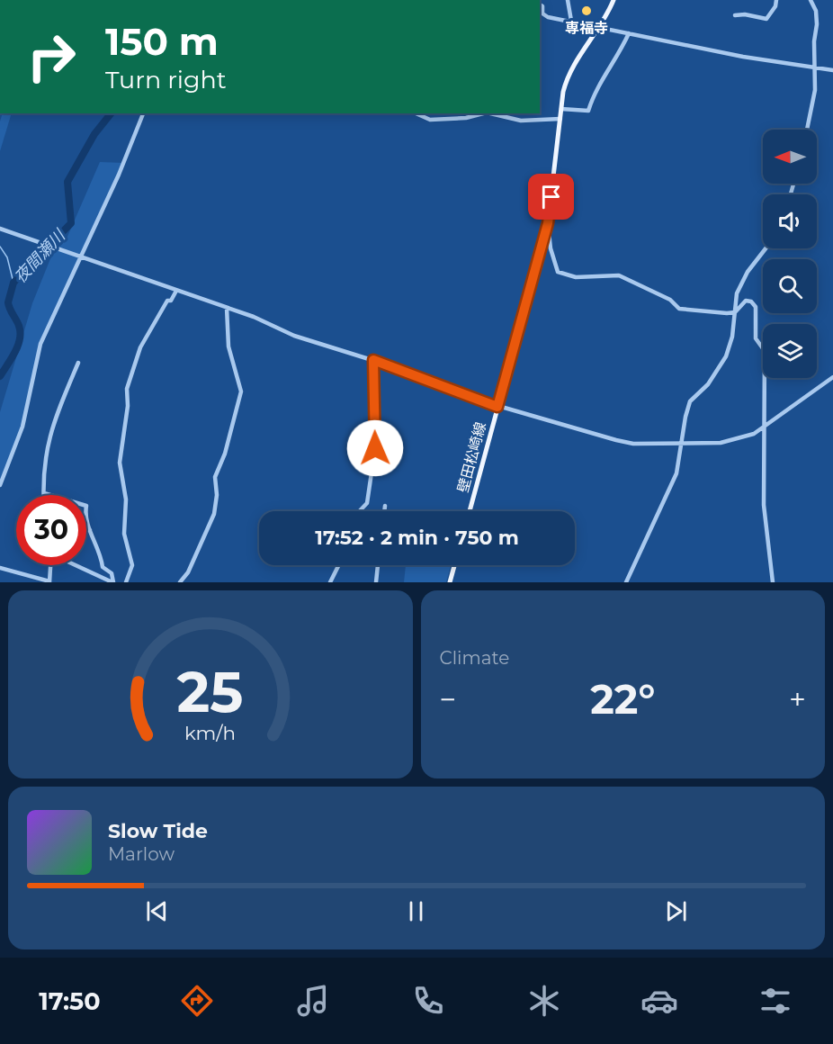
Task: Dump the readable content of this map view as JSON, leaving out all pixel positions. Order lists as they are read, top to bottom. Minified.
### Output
{"streets":{"main road":["壁田松崎線"]},"water":["夜間瀬川"],"places":["専福寺"],"north":"left","page":{"turn":["150 m","Turn right"],"limit":"30","trip":"17:52 · 2 min · 750 m","tile":"Climate","heat":["−","22°","+"],"song":["Slow Tide","Marlow"],"tabs":"17:50","gauge":["25","km/h"]}}
